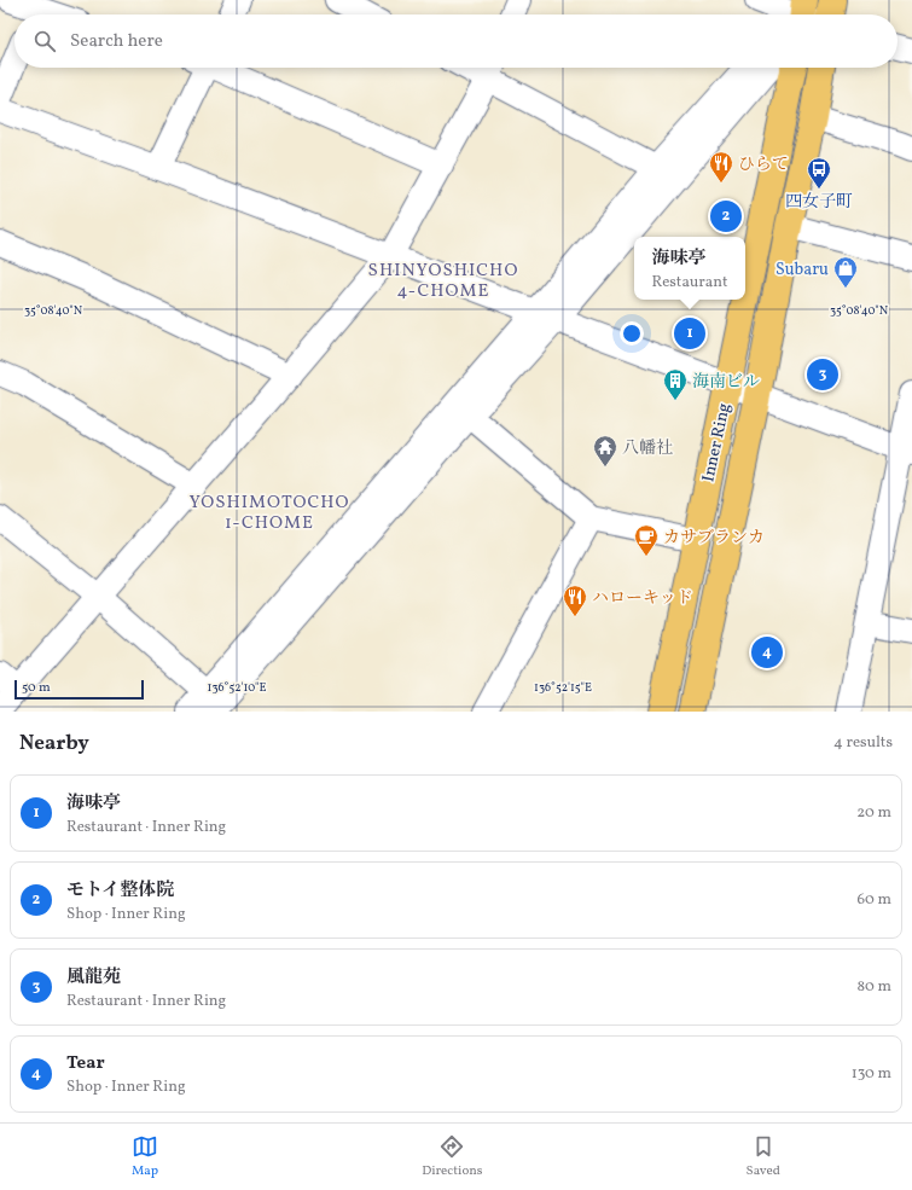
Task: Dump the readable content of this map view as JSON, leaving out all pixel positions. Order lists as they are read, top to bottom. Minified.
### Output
{"streets":{"main road":["Inner Ring"]},"districts":["SHINYOSHICHO 4-CHOME","YOSHIMOTOCHO 1-CHOME"],"places":{"restaurant":["ひらて","ハローキッド"],"bus stop":["四女子町"],"shop":["Subaru"],"building":["海南ビル"],"temple":["八幡社"],"cafe":["カサブランカ"]},"scale_bar":"50 m","page":{"search":"Search here","pins":["2","1","3","4"],"popup":["海味亭","Restaurant"],"scale":"50 m","heading":["Nearby","4 results"],"list":[{"mark":"1","name":"海味亭","note":"Restaurant · Inner Ring","value":"20 m"},{"mark":"2","name":"モトイ整体院","note":"Shop · Inner Ring","value":"60 m"},{"mark":"3","name":"風龍苑","note":"Restaurant · Inner Ring","value":"80 m"},{"mark":"4","name":"Tear","note":"Shop · Inner Ring","value":"130 m"}],"nav":["Map","Directions","Saved"]},"coordinates":["35°08'40\"N","136°52'10\"E","136°52'15\"E"]}
